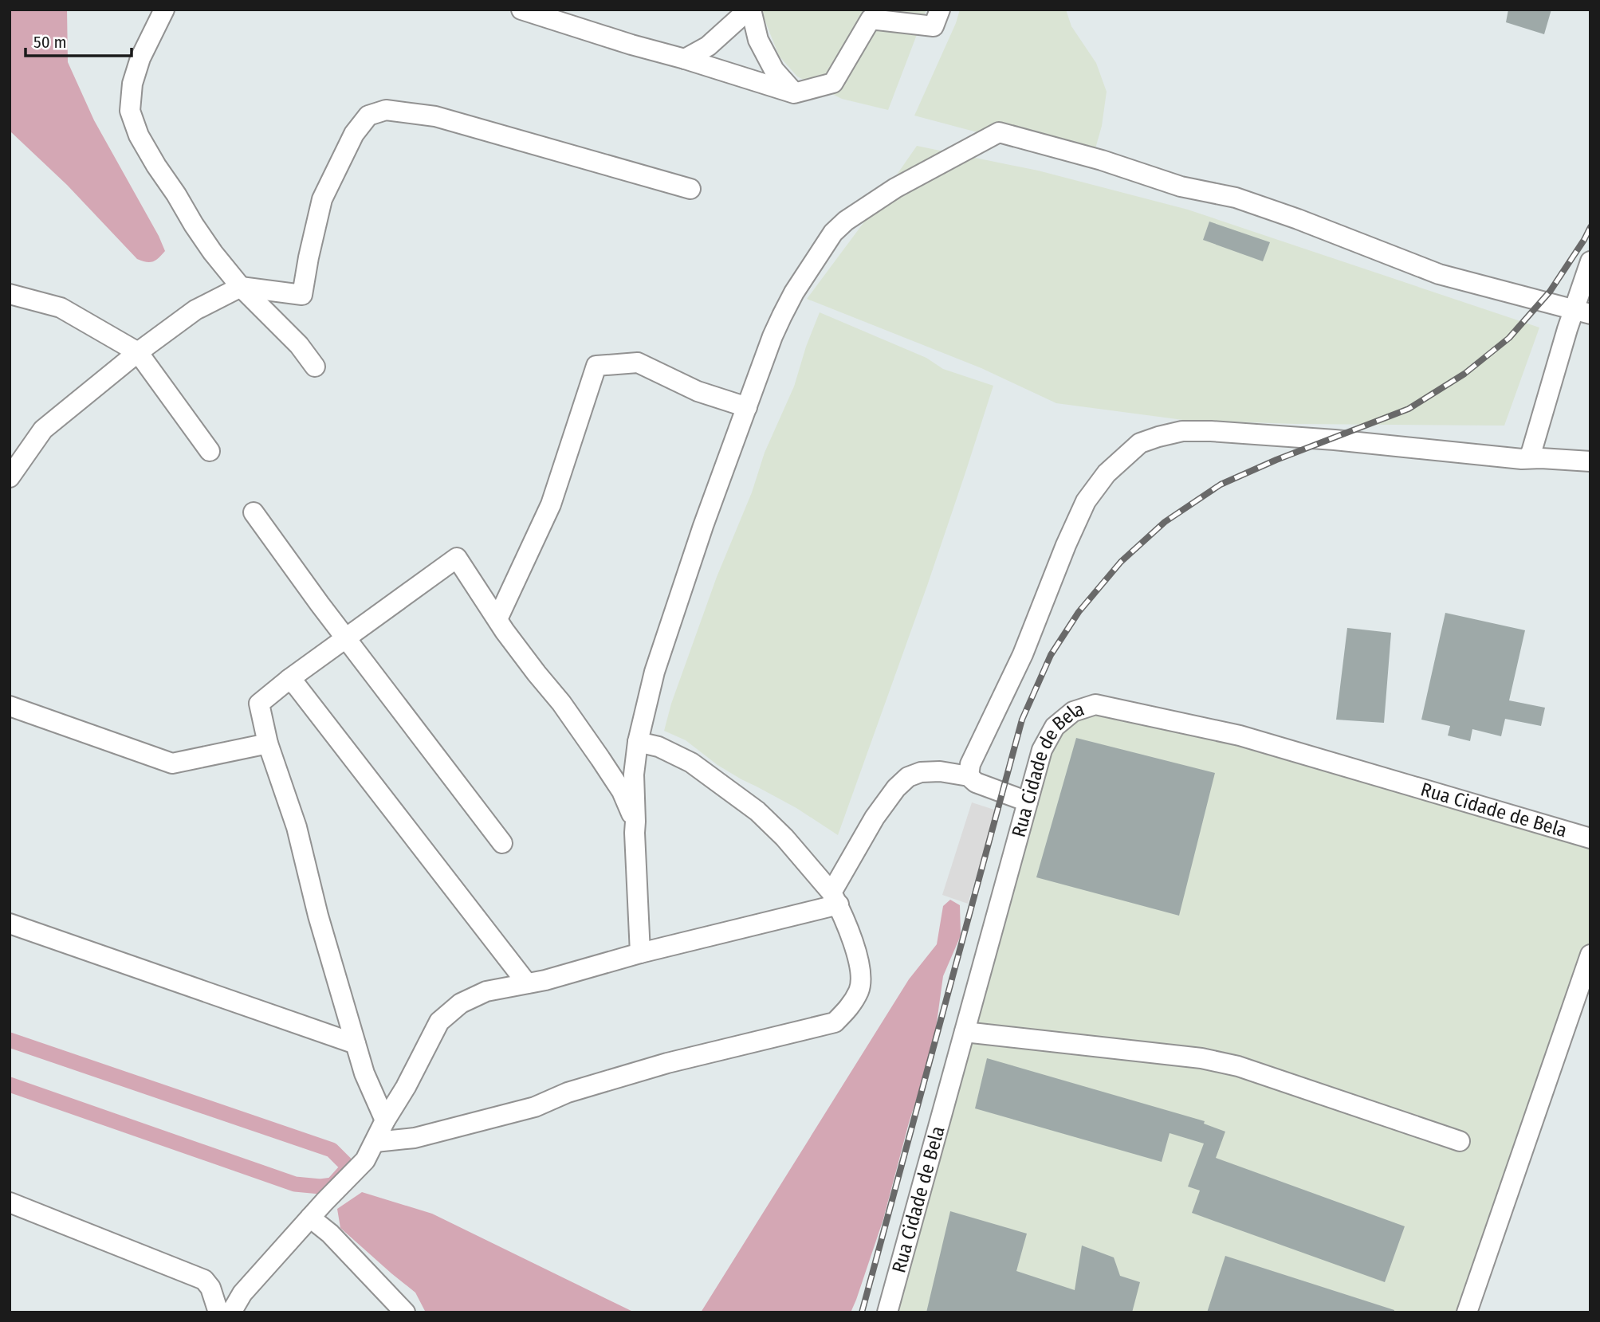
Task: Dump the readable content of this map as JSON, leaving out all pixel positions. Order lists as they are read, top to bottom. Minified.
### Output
{"streets":{"street":["Rua Cidade de Bela"]},"scale_bar":"50 m"}
